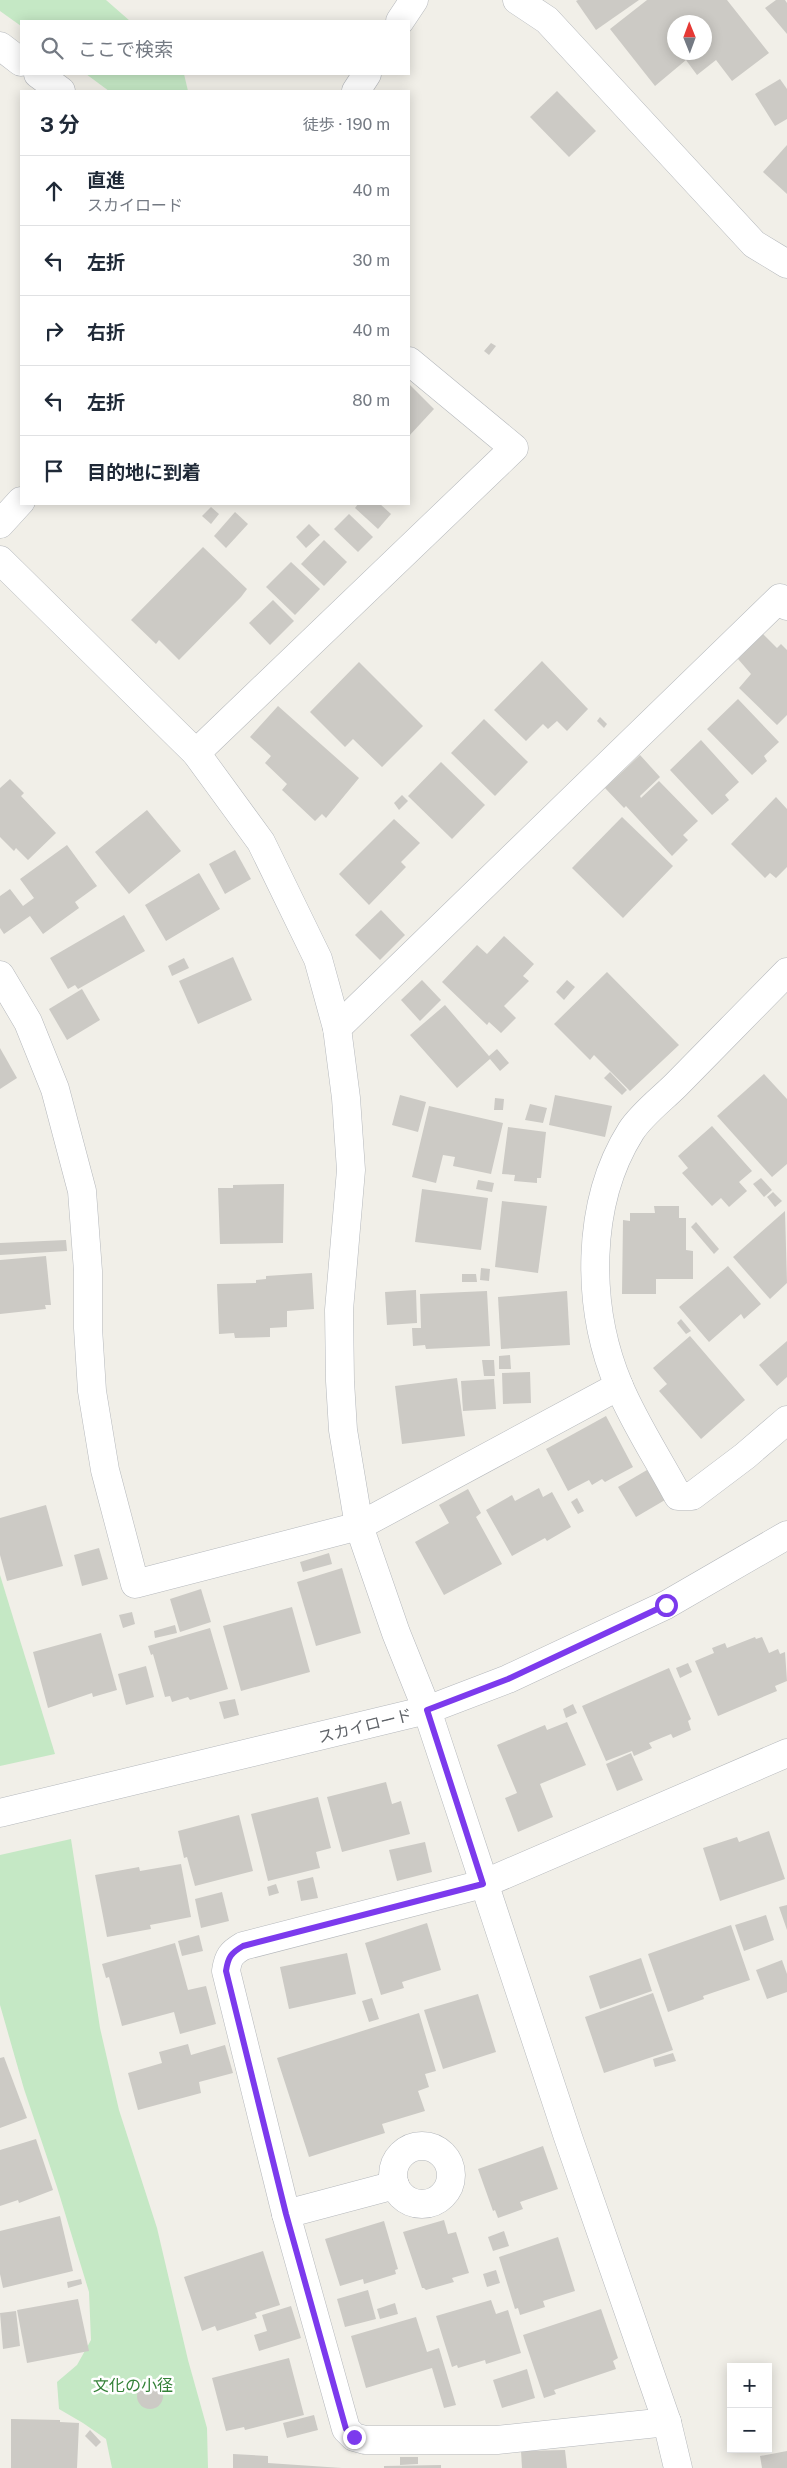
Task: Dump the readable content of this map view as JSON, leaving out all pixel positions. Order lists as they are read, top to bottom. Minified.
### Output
{"streets":{"street":["スカイロード"]},"parks":["文化の小径"],"north":"top","page":{"search":"ここで検索","heading":["3 分","徒歩 · 190 m"],"list":[["直進","スカイロード","40 m"],["左折","30 m"],["右折","40 m"],["左折","80 m"],"目的地に到着"],"map_buttons":["+","−"]}}
